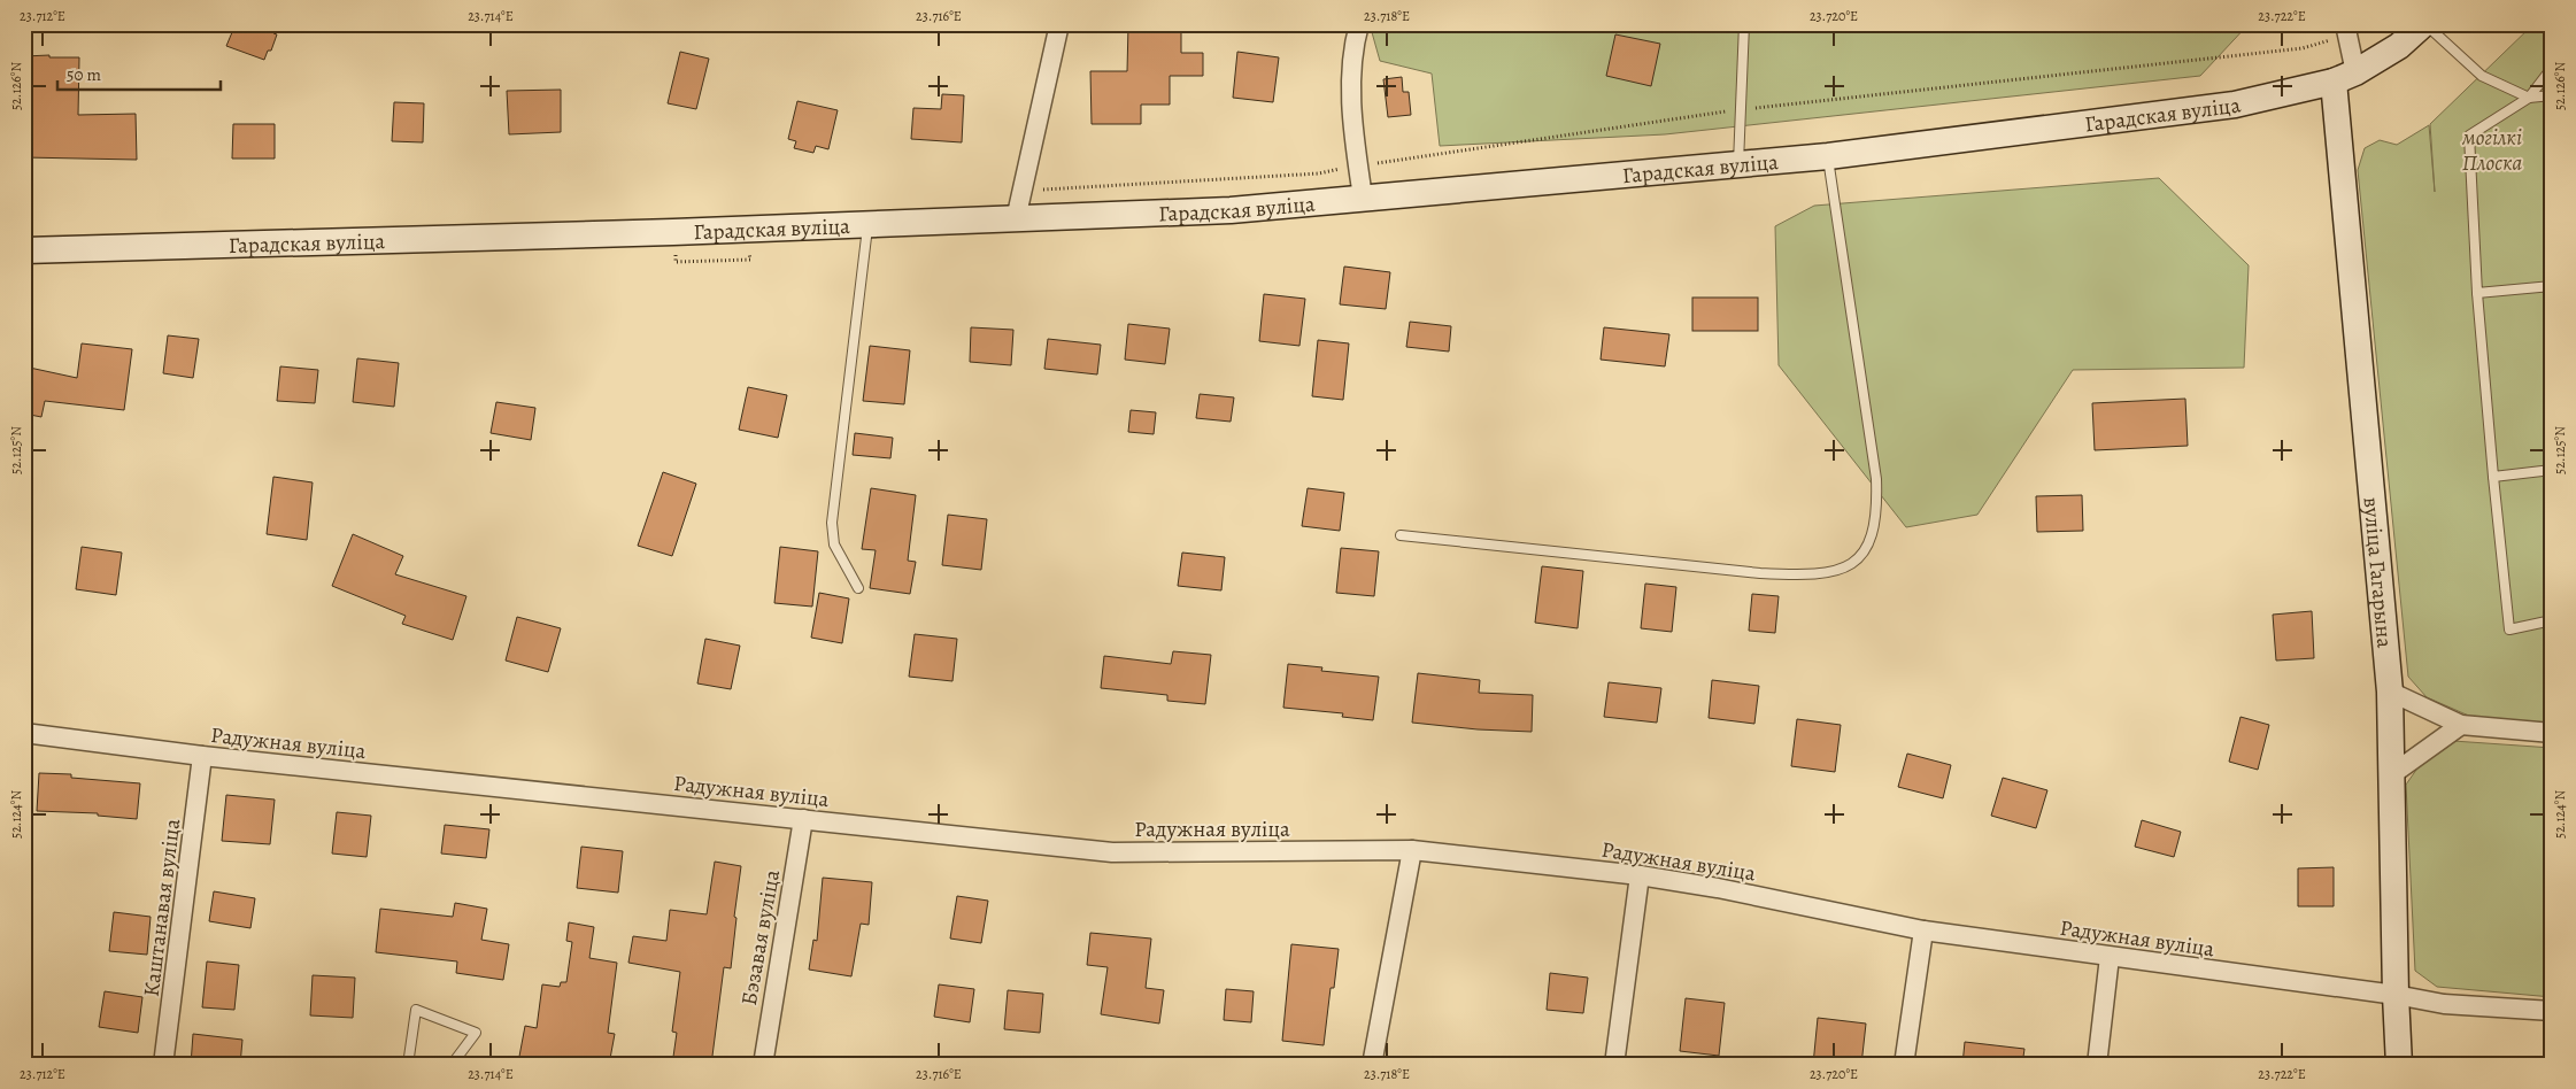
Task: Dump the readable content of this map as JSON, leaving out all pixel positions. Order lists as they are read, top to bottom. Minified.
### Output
{"streets":{"main road":["Гарадская вуліца","вуліца Гагарына"],"street":["Радужная вуліца","Каштанавая вуліца","Бэзавая вуліца"]},"crossings":[["Гарадская вуліца","вуліца Гагарына"],["вуліца Гагарына","Радужная вуліца"],["Радужная вуліца","Каштанавая вуліца"],["Радужная вуліца","Бэзавая вуліца"]],"parks":["могілкі Плоска"],"scale_bar":"50 m","coordinates":["23.712°E","23.714°E","23.716°E","23.718°E","23.720°E","23.722°E","52.126°N","52.125°N","52.124°N"]}
